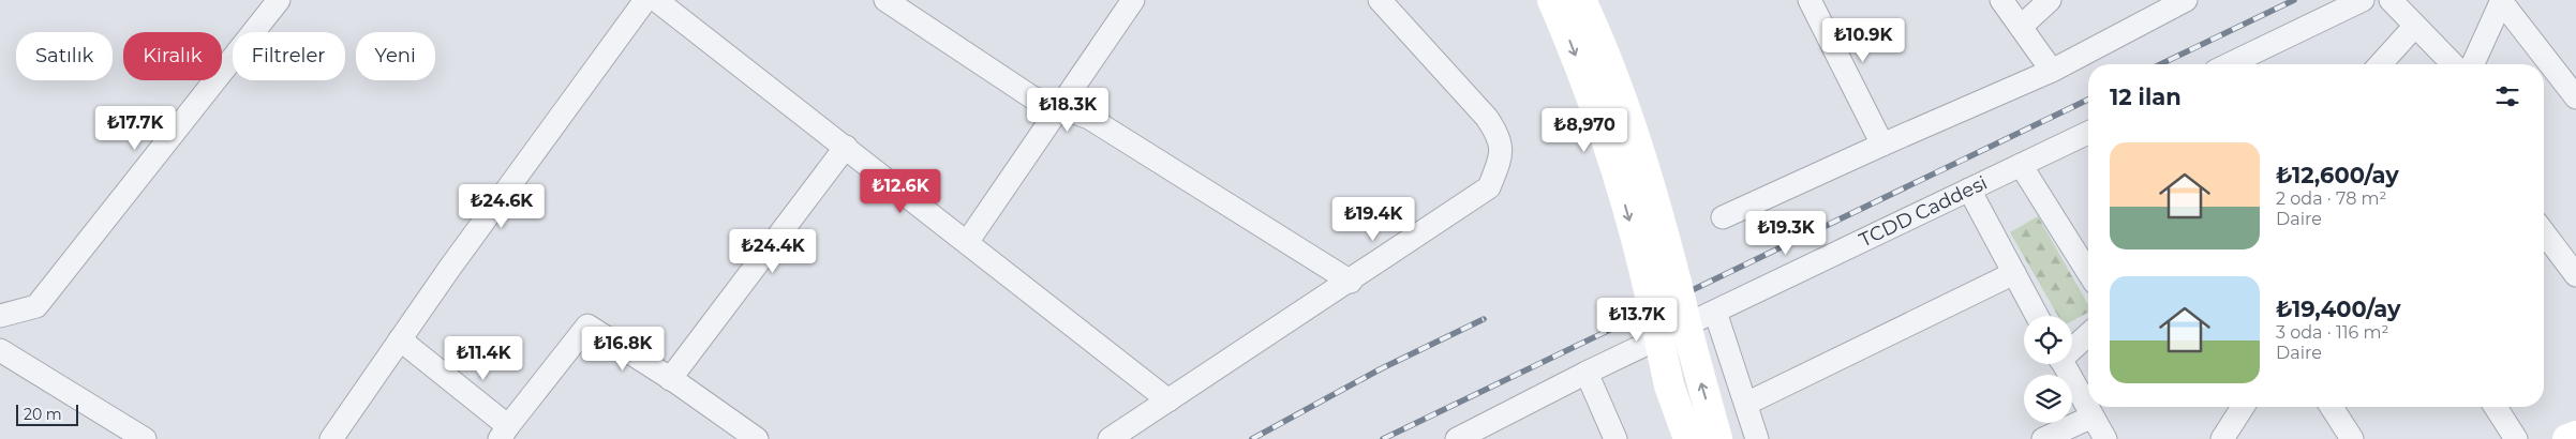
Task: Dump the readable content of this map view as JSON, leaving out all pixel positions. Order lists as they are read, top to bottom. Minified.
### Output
{"streets":{"street":["TCDD Caddesi"]},"scale_bar":"20 m","page":{"price":["₺10.9K","₺18.3K","₺17.7K","₺8,970","₺12.6K","₺24.6K","₺19.4K","₺19.3K","₺24.4K","₺13.7K","₺16.8K","₺11.4K"],"chip":["Satılık","Kiralık","Filtreler","Yeni"],"heading":"12 ilan","list":[{"name":"₺12,600/ay","note":"2 oda · 78 m² · Daire"},{"name":"₺19,400/ay","note":"3 oda · 116 m² · Daire"}],"scale":"20 m"}}
